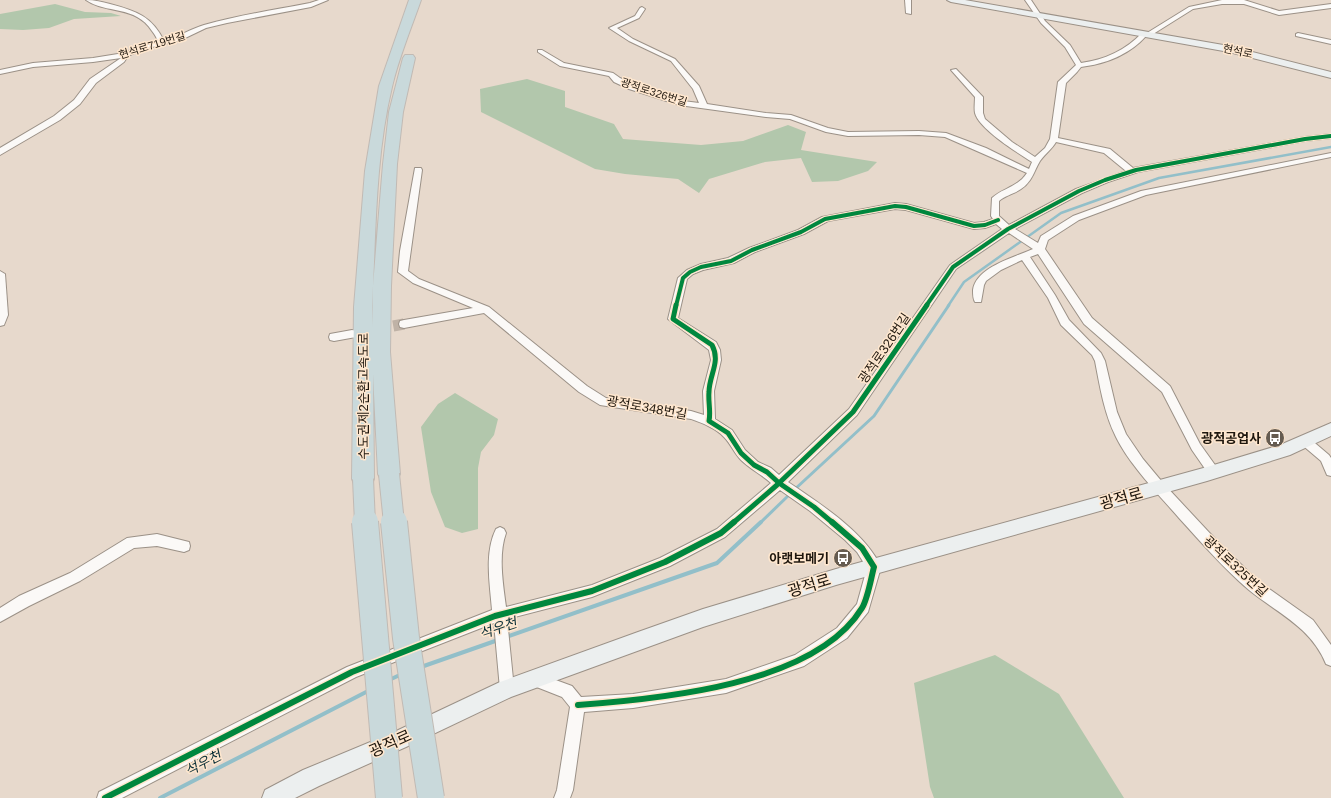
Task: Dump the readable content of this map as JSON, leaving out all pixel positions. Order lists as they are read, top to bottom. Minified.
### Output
{"streets":{"highway":["수도권제2순환고속도로"],"main road":["현석로","광적로"],"street":["현석로719번길","광적로326번길","광적로348번길","광적로325번길"]},"crossings":[["광적로326번길","광적로348번길"],["광적로348번길","광적로"],["광적로","광적로325번길"]],"water":["석우천"],"places":{"bus stop":["광적공업사","아랫보메기"]}}
